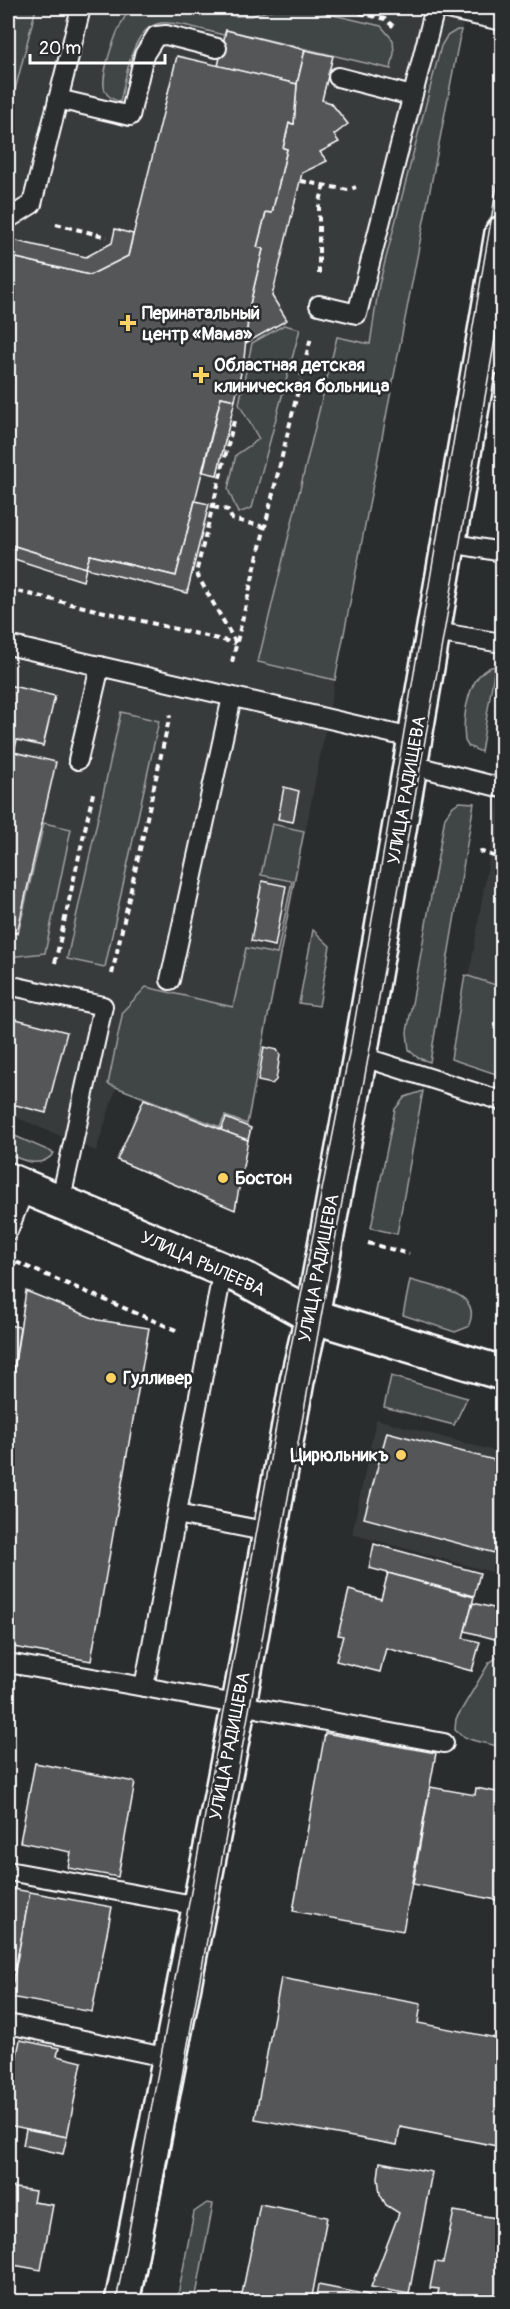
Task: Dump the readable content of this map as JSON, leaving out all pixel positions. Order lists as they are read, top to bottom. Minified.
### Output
{"streets":{"street":["УЛИЦА РАДИЩЕВА","УЛИЦА РЫЛЕЕВА"]},"crossings":[["УЛИЦА РАДИЩЕВА","УЛИЦА РЫЛЕЕВА"]],"places":{"health":["Перинатальный центр «Мама»","Областная детская клиническая больница"],"other":["Бостон","Гулливер","Цирюльникъ"]},"scale_bar":"20 m"}
